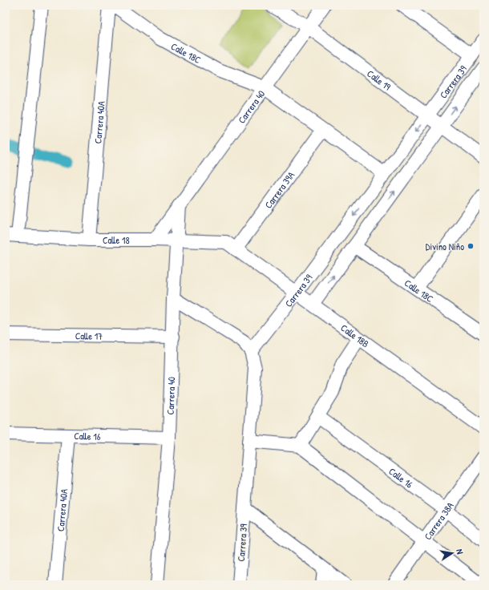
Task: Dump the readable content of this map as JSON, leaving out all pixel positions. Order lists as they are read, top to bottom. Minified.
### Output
{"streets":{"street":["Calle 18C","Calle 19","Carrera 39","Carrera 40","Carrera 40A","Carrera 39A","Calle 18","Calle 17","Calle 18B","Calle 16","Carrera 38A"]},"crossings":[["Calle 18C","Carrera 39"],["Calle 18C","Carrera 40"],["Calle 18C","Carrera 39A"],["Calle 19","Carrera 39"],["Calle 19","Carrera 40"],["Carrera 39","Calle 18B"],["Carrera 40","Calle 18"],["Carrera 40","Calle 17"],["Carrera 40","Calle 16"],["Carrera 40A","Calle 18"],["Carrera 40A","Calle 16"],["Carrera 39A","Calle 18"],["Carrera 39A","Calle 18B"],["Calle 18","Calle 18B"],["Calle 16","Carrera 38A"]],"places":["Divino Niño"],"north":"right"}
